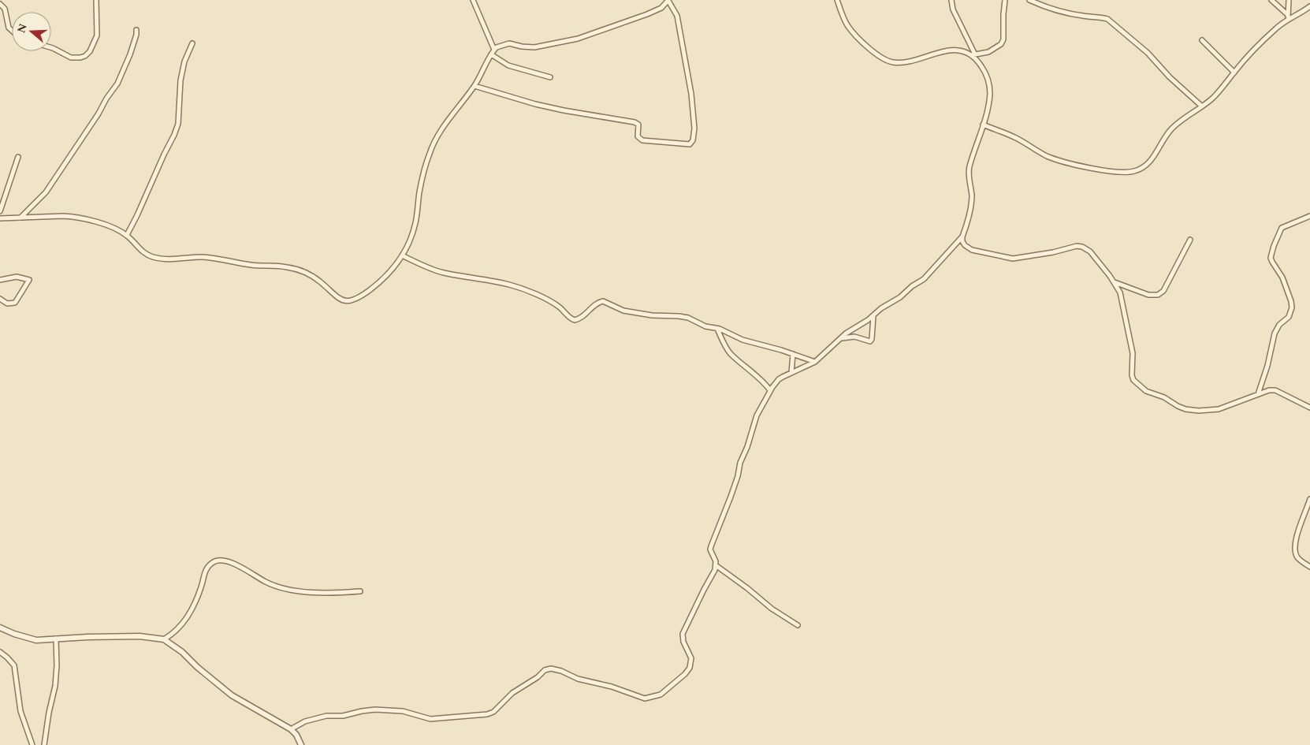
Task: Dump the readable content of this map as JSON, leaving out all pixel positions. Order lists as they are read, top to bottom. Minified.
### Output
{"north":"left"}
